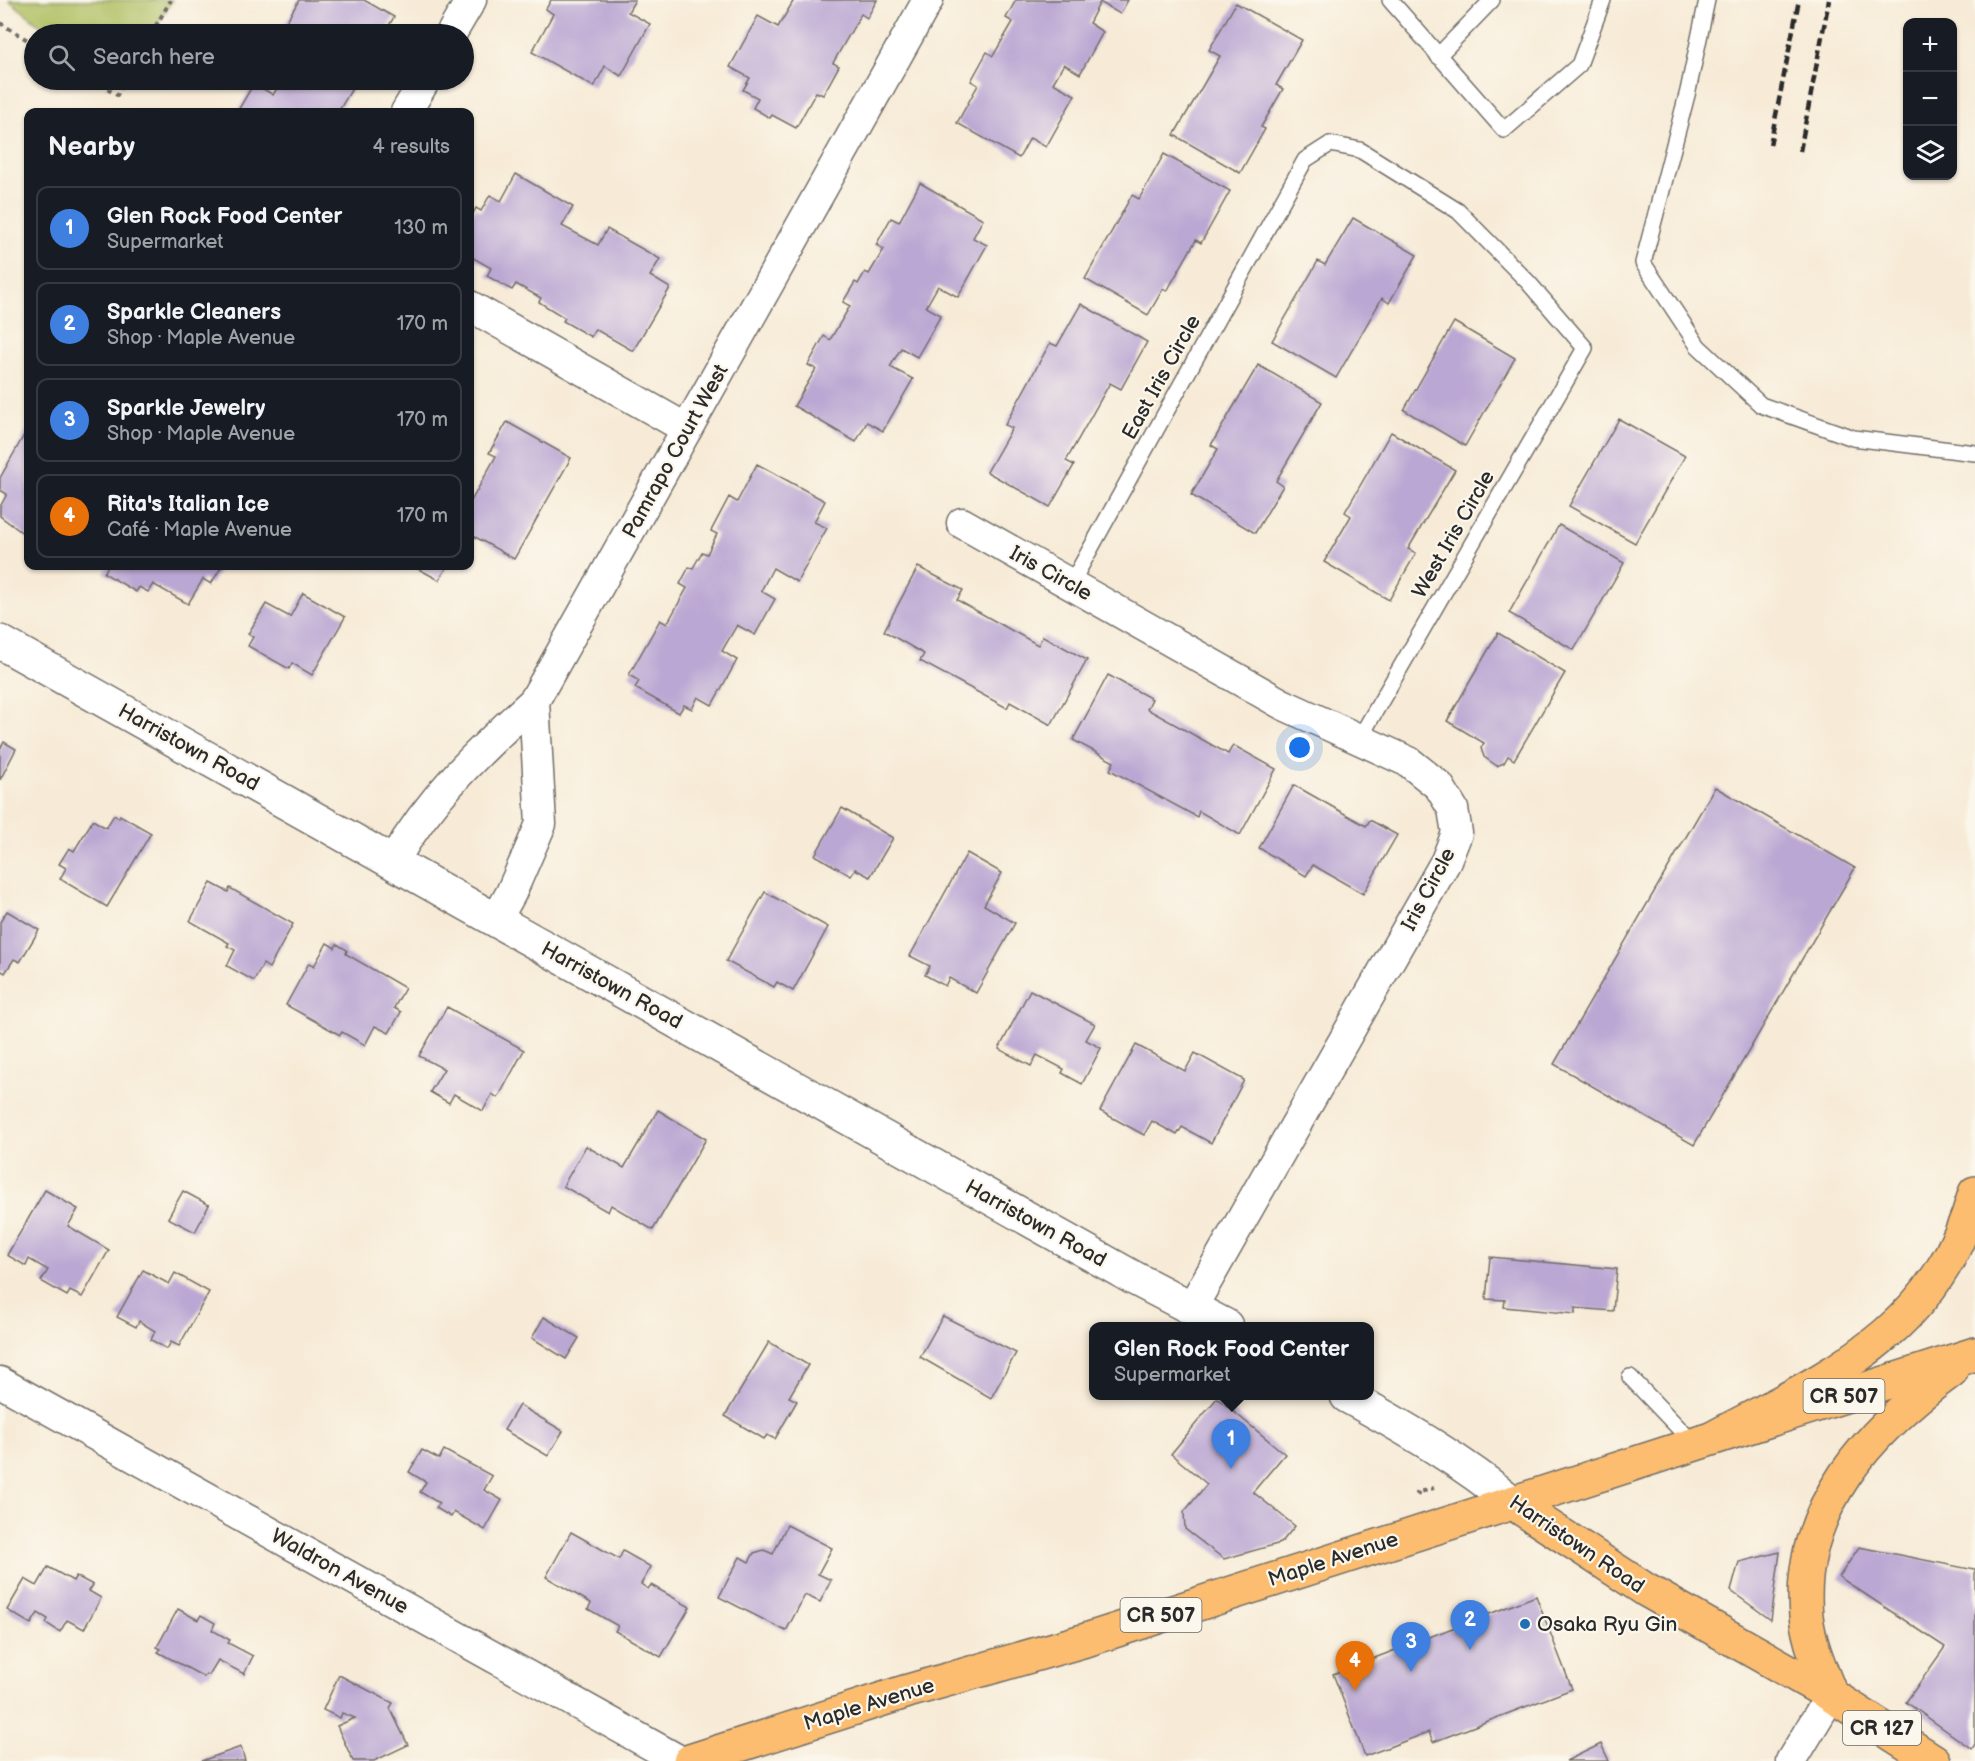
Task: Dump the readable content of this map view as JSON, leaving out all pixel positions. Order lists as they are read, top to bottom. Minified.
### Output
{"streets":{"main road":["Harristown Road","CR 507","Maple Avenue","CR 127"],"street":["Pamrapo Court West","Iris Circle","Waldron Avenue"],"lane":["East Iris Circle","West Iris Circle"]},"crossings":[["East Iris Circle","West Iris Circle"],["East Iris Circle","Iris Circle"],["West Iris Circle","Iris Circle"],["Iris Circle","Harristown Road"],["Harristown Road","Maple Avenue"]],"places":["Osaka Ryu Gin"],"page":{"map_buttons":["+","−"],"search":"Search here","heading":["Nearby","4 results"],"list":[{"mark":"1","name":"Glen Rock Food Center","note":"Supermarket","value":"130 m"},{"mark":"2","name":"Sparkle Cleaners","note":"Shop · Maple Avenue","value":"170 m"},{"mark":"3","name":"Sparkle Jewelry","note":"Shop · Maple Avenue","value":"170 m"},{"mark":"4","name":"Rita's Italian Ice","note":"Café · Maple Avenue","value":"170 m"}],"popup":["Glen Rock Food Center","Supermarket"],"pins":["1","2","3","4"]}}
